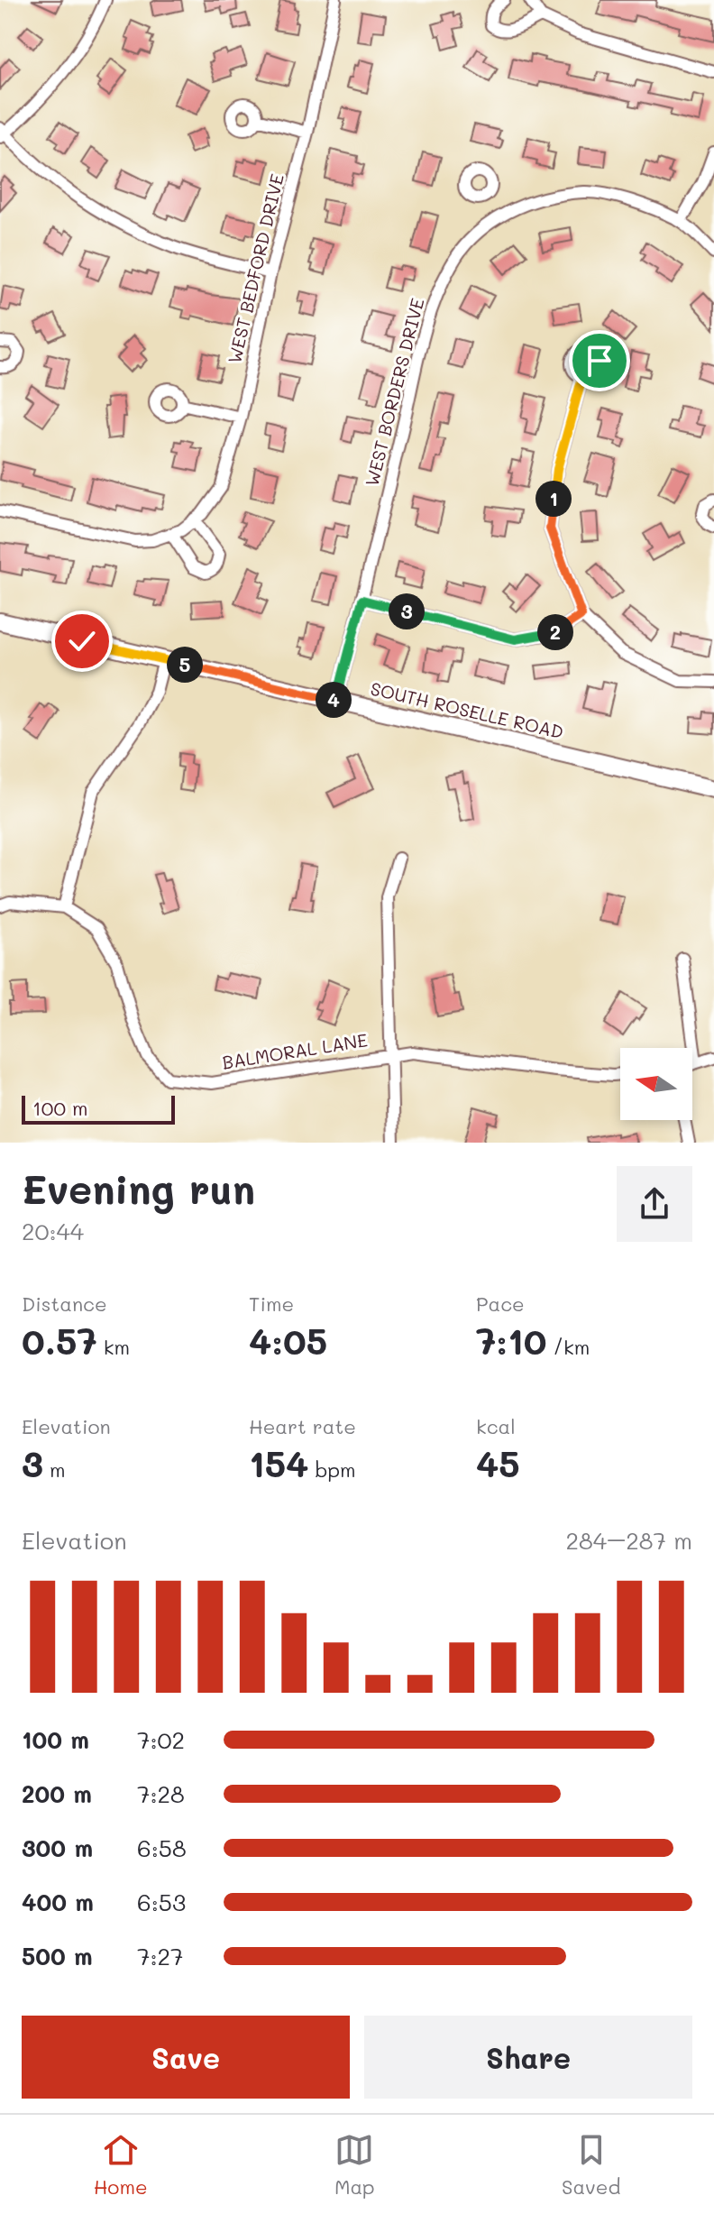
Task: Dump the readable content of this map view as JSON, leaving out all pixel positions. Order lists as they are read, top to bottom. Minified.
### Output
{"streets":{"main road":["SOUTH ROSELLE ROAD"],"street":["WEST BEDFORD DRIVE","WEST BORDERS DRIVE","BALMORAL LANE"]},"crossings":[["WEST BORDERS DRIVE","SOUTH ROSELLE ROAD"]],"scale_bar":"100 m","north":"left","page":{"pins":["1","3","2","5","4"],"scale":"100 m","heading":["Evening run","20:44"],"stats":[["Distance","0.57 km"],["Time","4:05"],["Pace","7:10 /km"],["Elevation","3 m"],["Heart rate","154 bpm"],["kcal","45"]],"chart":["Elevation","284–287 m"],"list":[{"name":"100 m","note":"7:02"},{"name":"200 m","note":"7:28"},{"name":"300 m","note":"6:58"},{"name":"400 m","note":"6:53"},{"name":"500 m","note":"7:27"}],"buttons":["Save","Share"],"tabs":["Home","Map","Saved"]}}
